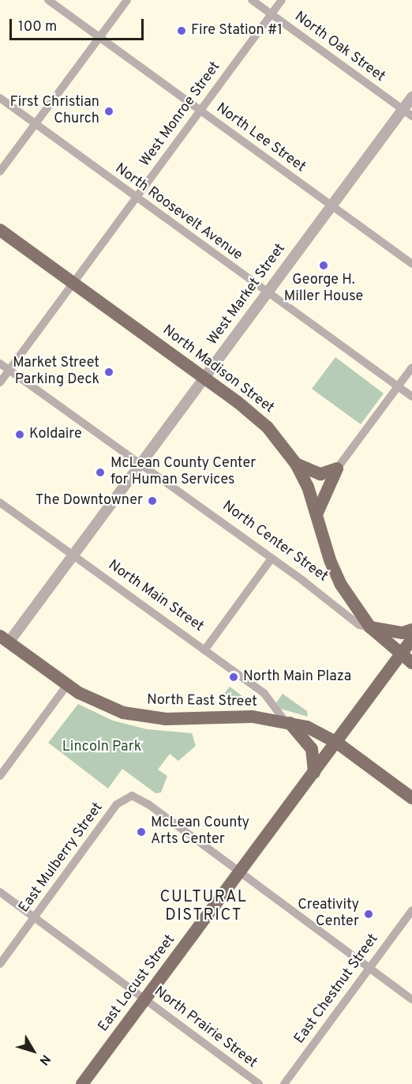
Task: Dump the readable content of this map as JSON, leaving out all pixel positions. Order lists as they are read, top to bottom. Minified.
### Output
{"streets":{"main road":["North Madison Street","North East Street","East Locust Street"],"street":["North Oak Street","West Monroe Street","North Lee Street","North Roosevelt Avenue","West Market Street","North Center Street","North Main Street","East Mulberry Street","East Chestnut Street","North Prairie Street"]},"crossings":[["North Oak Street","West Monroe Street"],["North Oak Street","West Market Street"],["West Monroe Street","North Lee Street"],["West Monroe Street","North Roosevelt Avenue"],["West Monroe Street","North Madison Street"],["West Monroe Street","North Center Street"],["North Lee Street","West Market Street"],["North Roosevelt Avenue","West Market Street"],["West Market Street","North Madison Street"],["West Market Street","North Center Street"],["West Market Street","North Main Street"],["West Market Street","North East Street"],["North Madison Street","North Center Street"],["North Madison Street","East Locust Street"],["North Main Street","North East Street"],["North East Street","East Locust Street"],["East Mulberry Street","East Locust Street"],["East Mulberry Street","North Prairie Street"],["East Locust Street","North Prairie Street"]],"districts":["CULTURAL DISTRICT"],"parks":["Lincoln Park"],"places":["Fire Station #1","First Christian Church","George H. Miller House","Market Street Parking Deck","Koldaire","McLean County Center for Human Services","The Downtowner","North Main Plaza","McLean County Arts Center","Creativity Center"],"scale_bar":"100 m","north":"bottom right"}
